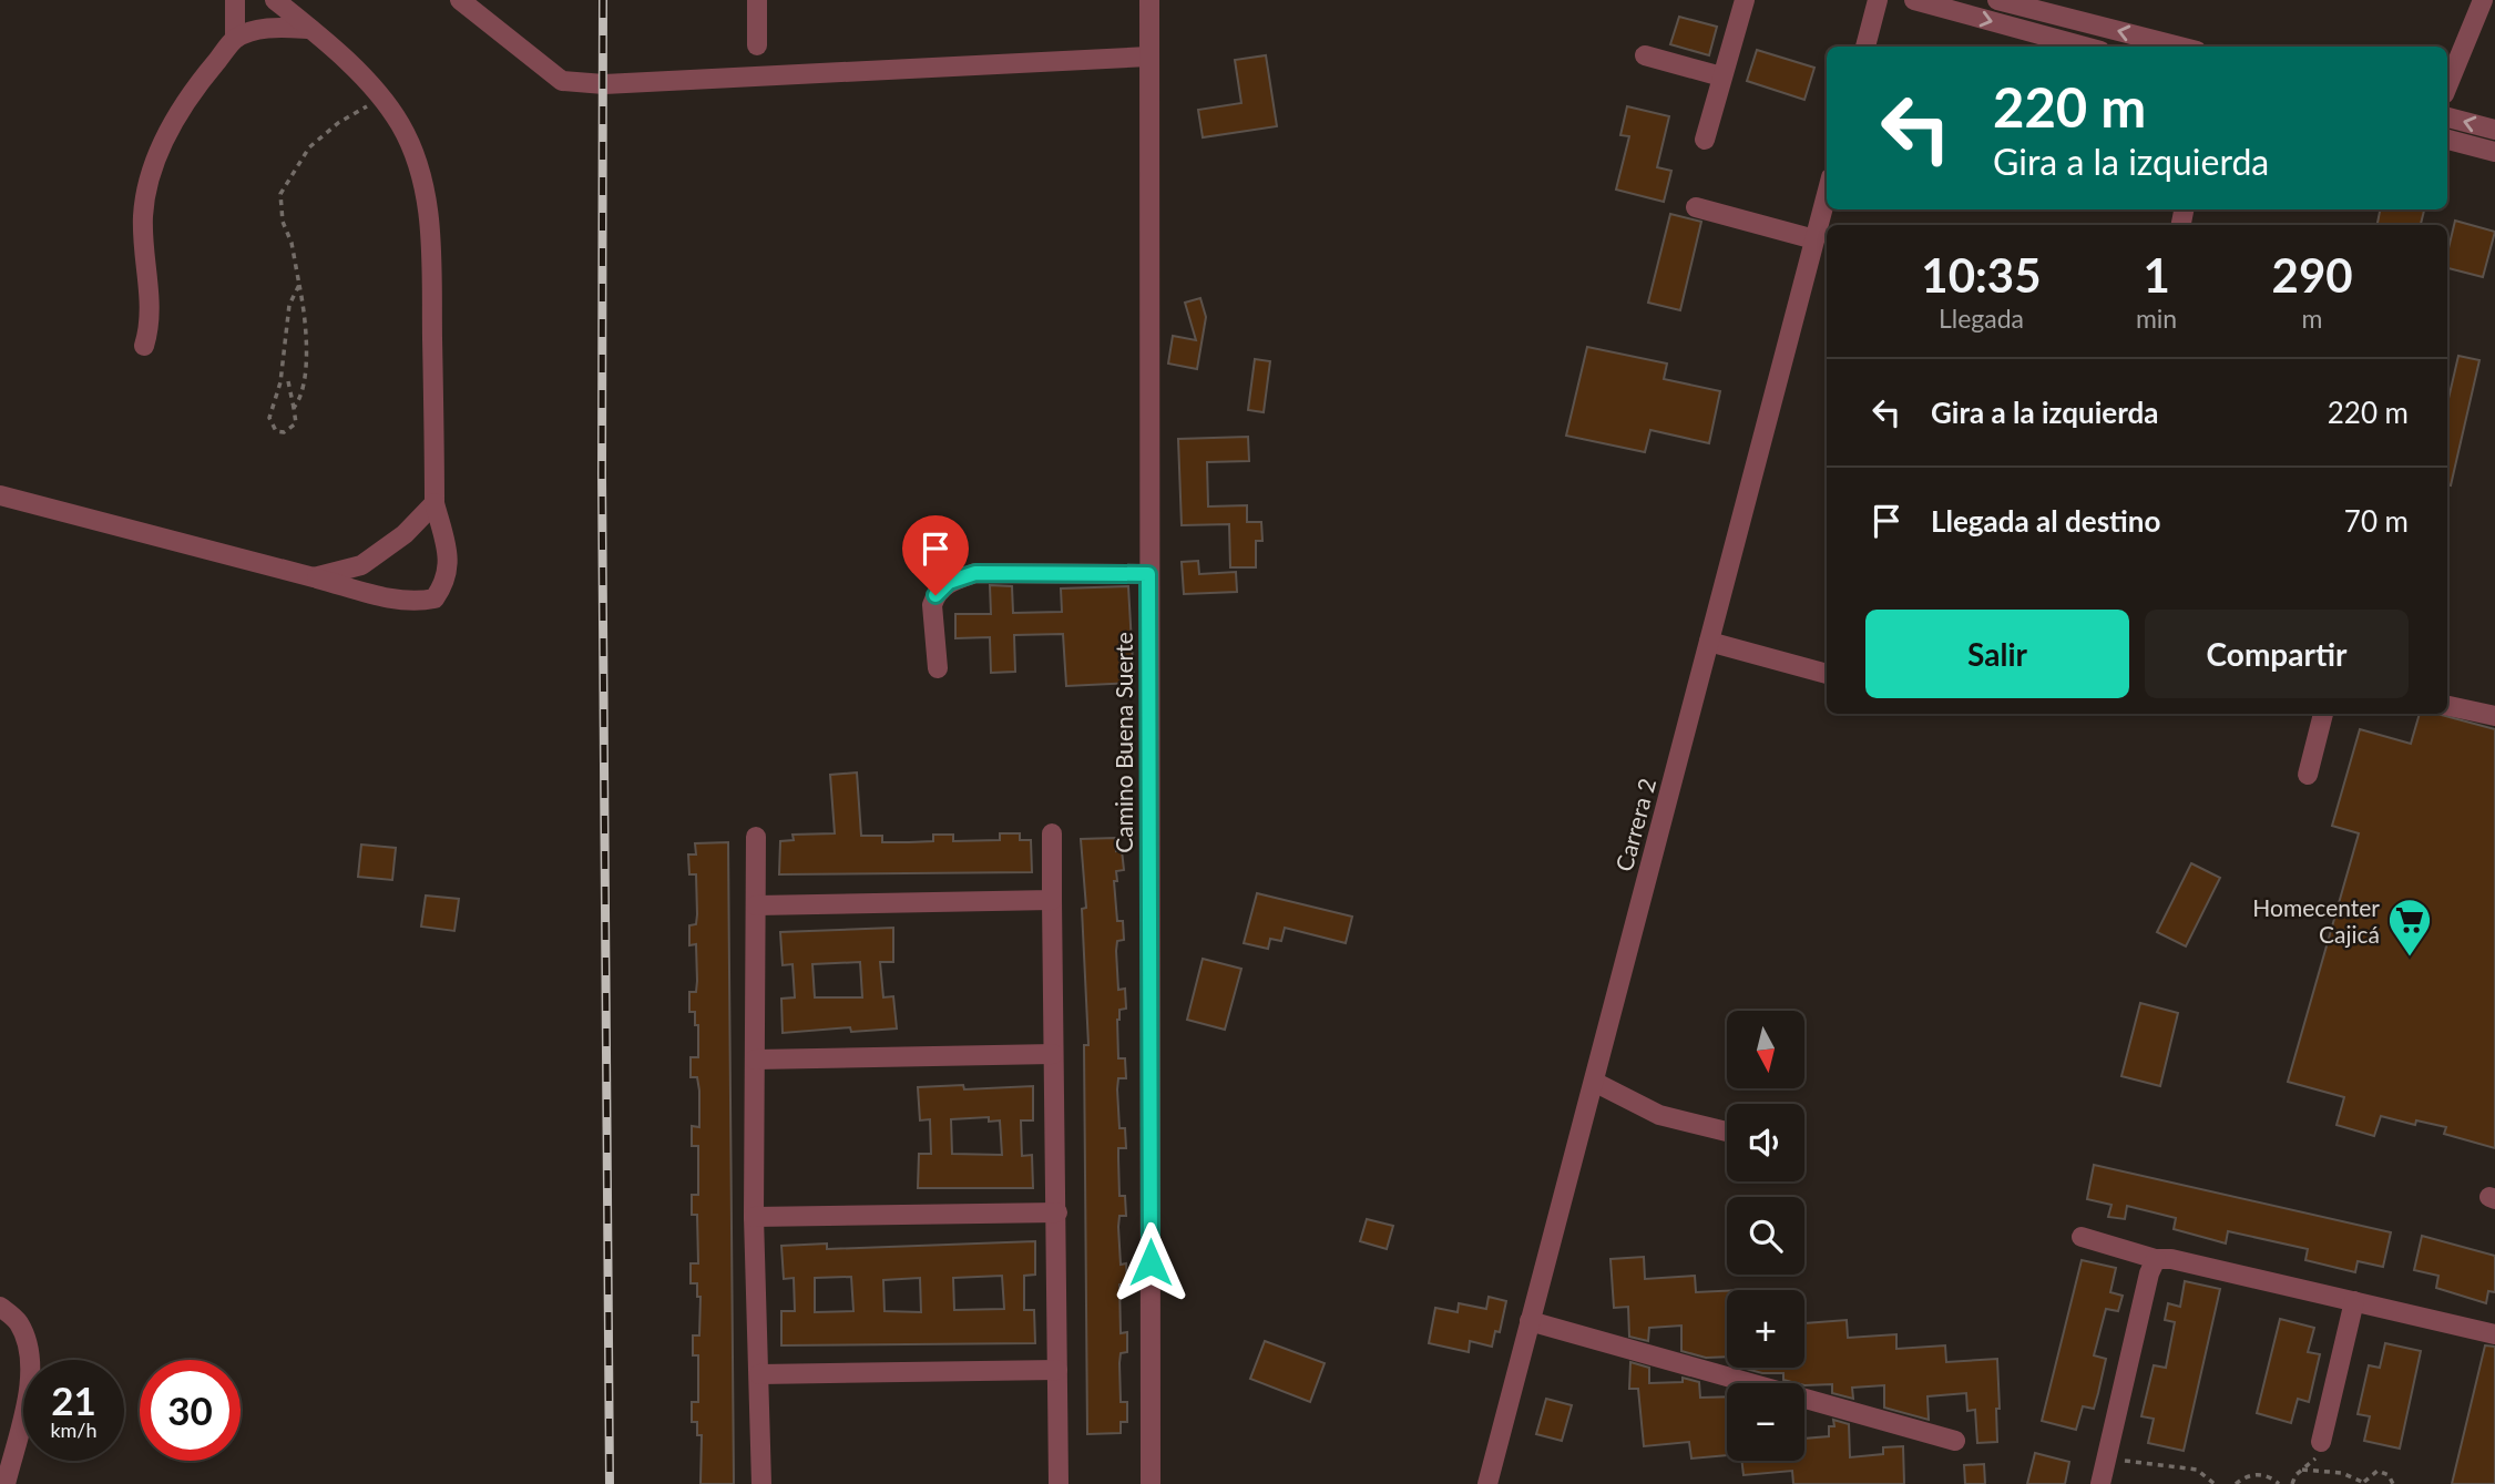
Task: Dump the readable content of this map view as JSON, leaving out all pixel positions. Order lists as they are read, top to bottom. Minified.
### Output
{"streets":{"street":["Camino Buena Suerte","Carrera 2"]},"places":{"supermarket":["Homecenter Cajicá"]},"north":"bottom","page":{"turn":["220 m","Gira a la izquierda"],"eta":["10:35","Llegada","1","min","290","m"],"list":[{"name":"Gira a la izquierda","value":"220 m"},{"name":"Llegada al destino","value":"70 m"}],"buttons":["Salir","Compartir"],"map_buttons":["+","−"],"speed":"21 km/h","limit":"30"}}
